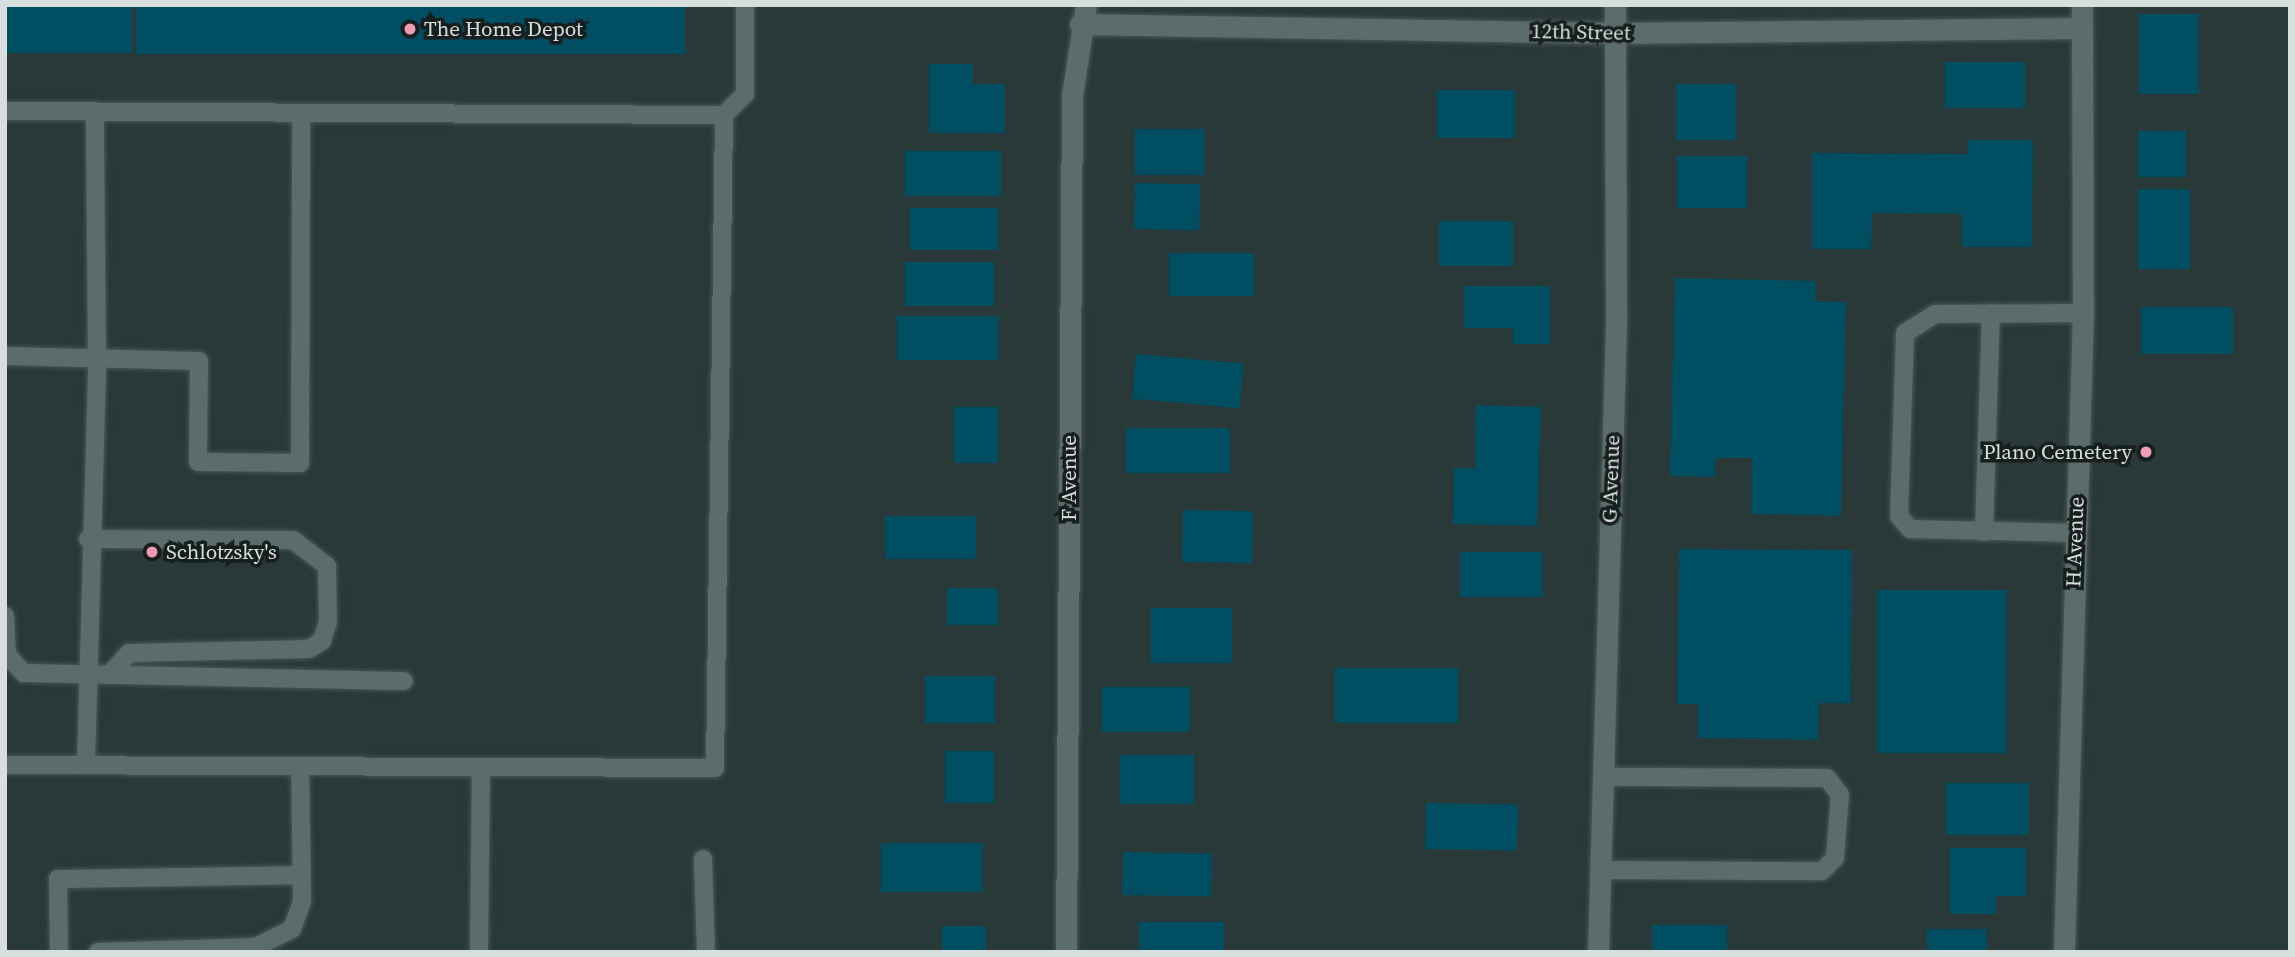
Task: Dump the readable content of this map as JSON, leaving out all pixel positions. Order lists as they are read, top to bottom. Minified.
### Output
{"streets":{"street":["12th Street","F Avenue","G Avenue","H Avenue"]},"crossings":[["12th Street","F Avenue"],["12th Street","G Avenue"],["12th Street","H Avenue"]],"places":["The Home Depot","Plano Cemetery","Schlotzsky's"]}
